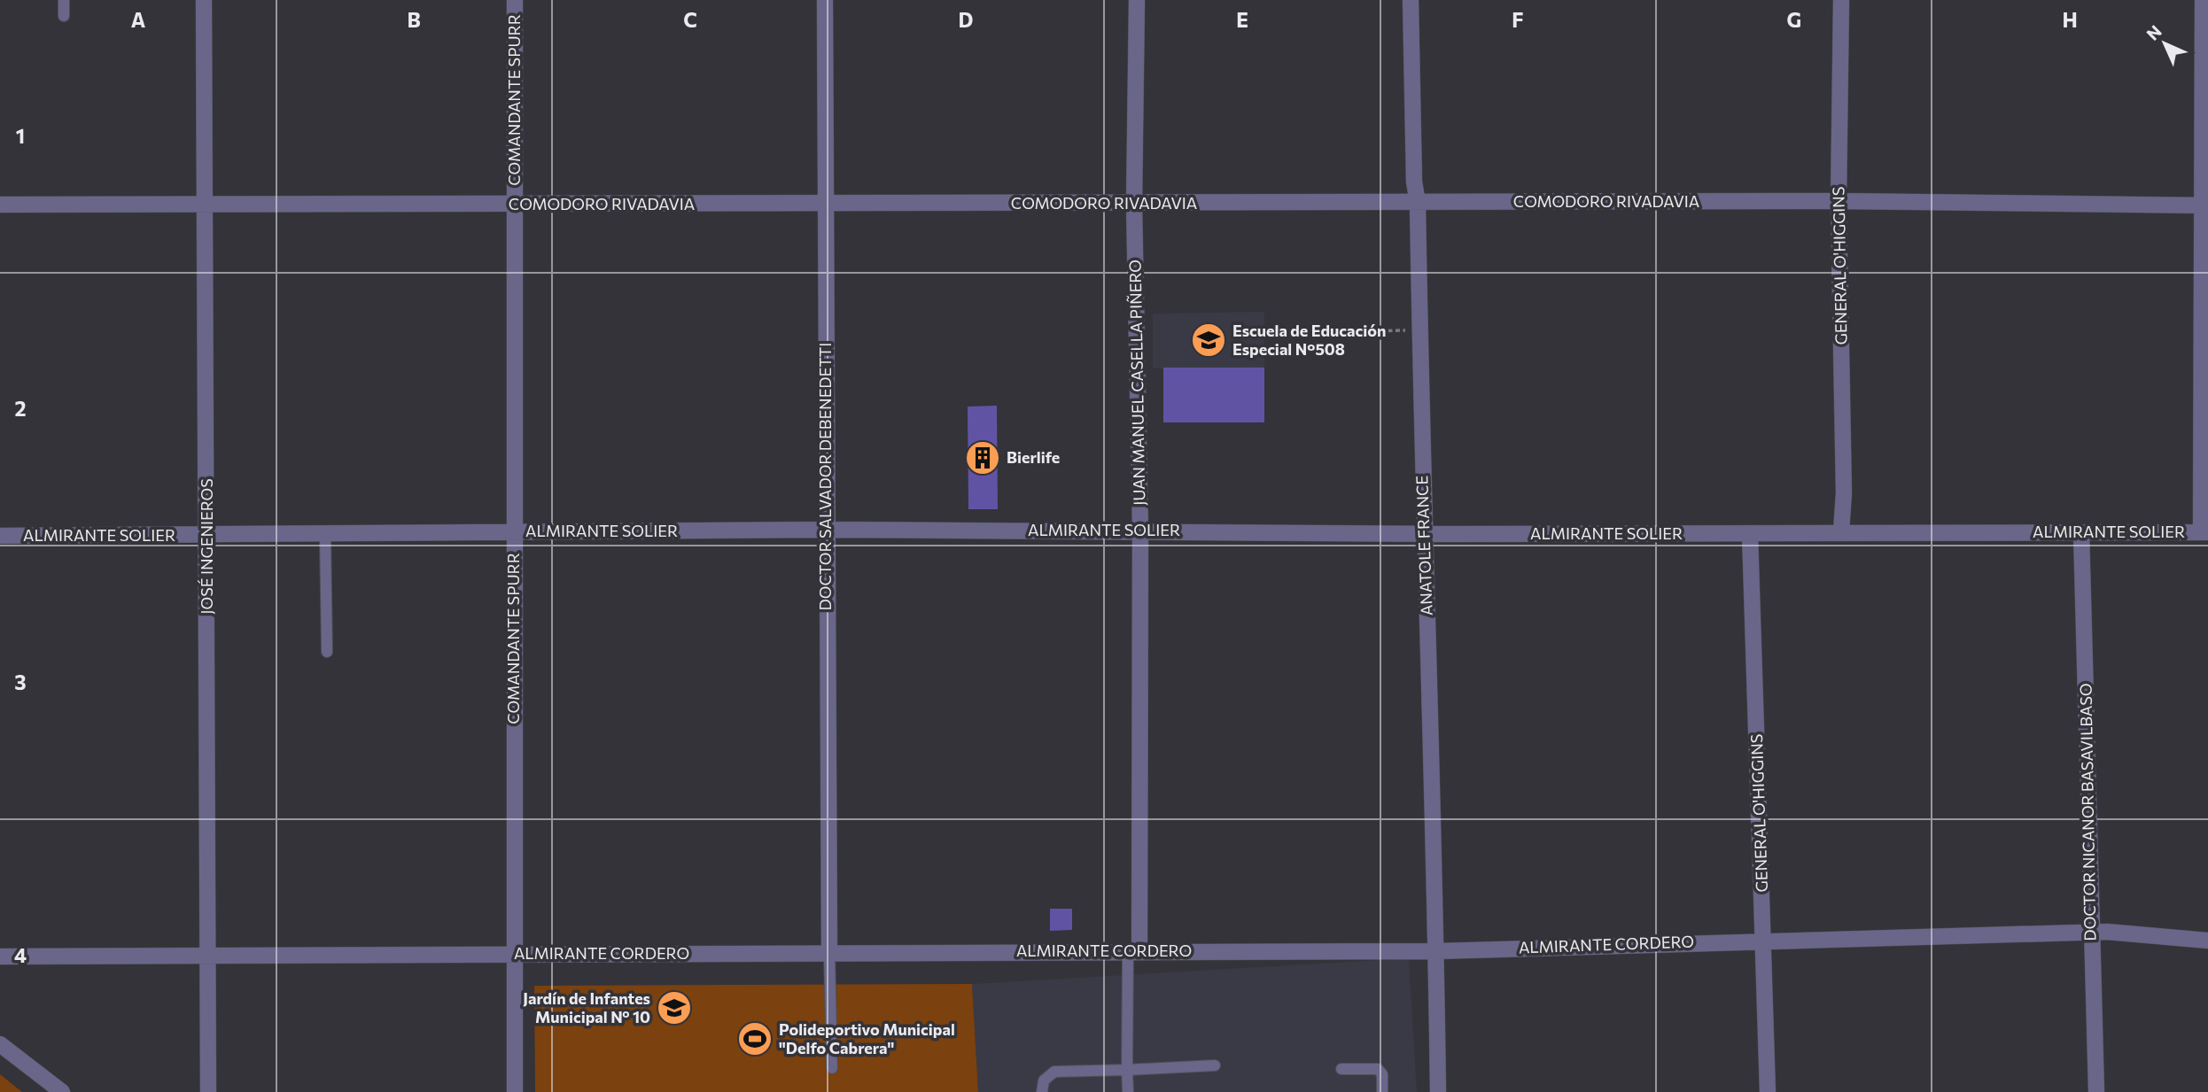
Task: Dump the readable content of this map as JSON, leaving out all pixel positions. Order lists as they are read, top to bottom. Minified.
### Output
{"streets":{"street":["COMANDANTE SPURR","COMODORO RIVADAVIA","GENERAL O'HIGGINS","JUAN MANUEL CASELLA PIÑERO","DOCTOR SALVADOR DEBENEDETTI","ALMIRANTE SOLIER","ANATOLE FRANCE","JOSÉ INGENIEROS","DOCTOR NICANOR BASAVILBASO","ALMIRANTE CORDERO"]},"crossings":[["COMANDANTE SPURR","COMODORO RIVADAVIA"],["COMANDANTE SPURR","ALMIRANTE SOLIER"],["COMANDANTE SPURR","ALMIRANTE CORDERO"],["COMODORO RIVADAVIA","GENERAL O'HIGGINS"],["COMODORO RIVADAVIA","JUAN MANUEL CASELLA PIÑERO"],["COMODORO RIVADAVIA","DOCTOR SALVADOR DEBENEDETTI"],["COMODORO RIVADAVIA","ANATOLE FRANCE"],["COMODORO RIVADAVIA","JOSÉ INGENIEROS"],["GENERAL O'HIGGINS","ALMIRANTE SOLIER"],["GENERAL O'HIGGINS","ALMIRANTE CORDERO"],["JUAN MANUEL CASELLA PIÑERO","ALMIRANTE SOLIER"],["JUAN MANUEL CASELLA PIÑERO","ALMIRANTE CORDERO"],["DOCTOR SALVADOR DEBENEDETTI","ALMIRANTE SOLIER"],["DOCTOR SALVADOR DEBENEDETTI","ALMIRANTE CORDERO"],["ALMIRANTE SOLIER","ANATOLE FRANCE"],["ALMIRANTE SOLIER","JOSÉ INGENIEROS"],["ALMIRANTE SOLIER","DOCTOR NICANOR BASAVILBASO"],["ANATOLE FRANCE","ALMIRANTE CORDERO"],["JOSÉ INGENIEROS","ALMIRANTE CORDERO"],["DOCTOR NICANOR BASAVILBASO","ALMIRANTE CORDERO"]],"places":{"school or university":["Escuela de Educación Especial N°508","Jardín de Infantes Municipal Nº 10"],"building":["Bierlife"],"sports":["Polideportivo Municipal \"Delfo Cabrera\""]},"north":"top left","grid":{"columns":["A","B","C","D","E","F","G","H"],"rows":["1","2","3","4"]}}
